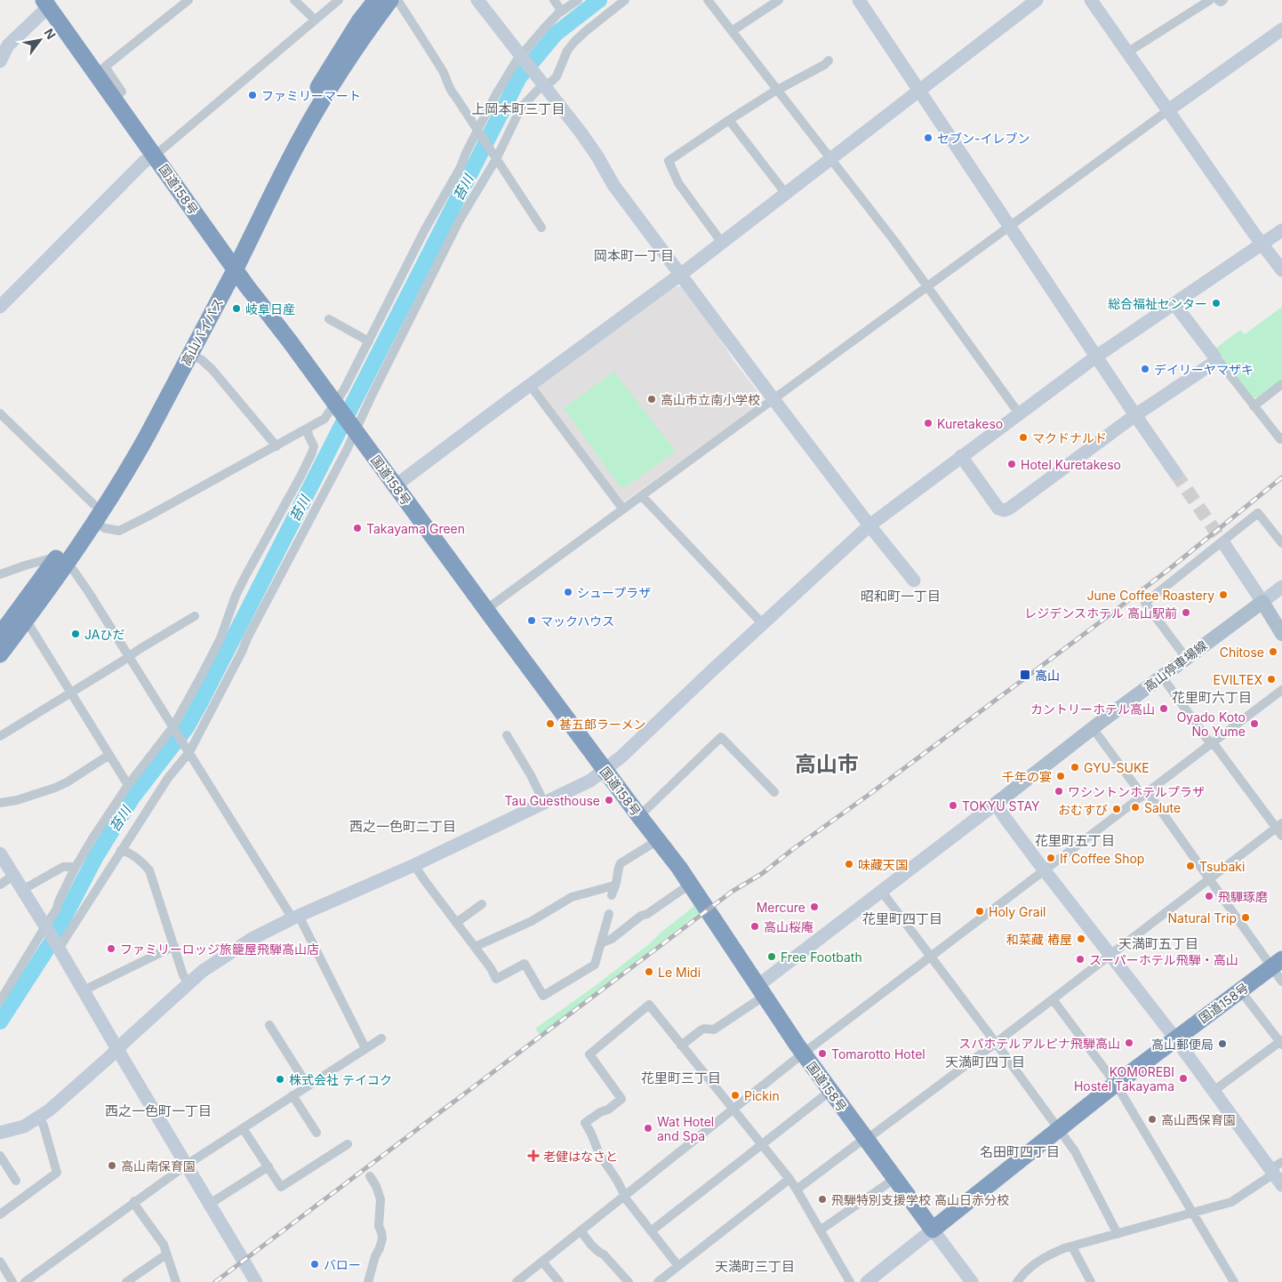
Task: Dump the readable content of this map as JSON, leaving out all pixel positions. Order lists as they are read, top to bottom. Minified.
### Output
{"streets":{"highway":["国道158号","高山バイパス"],"main road":["高山停車場線"]},"crossings":[["国道158号","高山バイパス"]],"districts":["上岡本町三丁目","岡本町一丁目","昭和町一丁目","花里町六丁目","高山市","西之一色町二丁目","花里町五丁目","花里町四丁目","天満町五丁目","天満町四丁目","花里町三丁目","西之一色町一丁目","名田町四丁目","天満町三丁目"],"water":["苔川"],"places":{"other":["ファミリーマート","セブン-イレブン","総合福祉センター","岐阜日産","デイリーヤマザキ","高山市立南小学校","Kuretakeso","マクドナルド","Hotel Kuretakeso","Takayama Green","シュープラザ","June Coffee Roastery","レジデンスホテル 高山駅前","マックハウス","JAひだ","Chitose","EVILTEX","カントリーホテル高山","甚五郎ラーメン","Oyado Koto No Yume","GYU-SUKE","千年の宴","ワシントンホテルプラザ","Tau Guesthouse","TOKYU STAY","Salute","おむすび","If Coffee Shop","味藏天国","Tsubaki","飛驒琢磨","Mercure","Holy Grail","Natural Trip","高山桜庵","和菜藏 樁屋","ファミリーロッジ旅籠屋飛騨高山店","Free Footbath","スーパーホテル飛騨・高山","Le Midi","スパホテルアルピナ飛騨高山","高山郵便局","Tomarotto Hotel","KOMOREBI Hostel Takayama","株式会社 テイコク","Pickin","高山西保育園","Wat Hotel and Spa","高山南保育園","飛騨特別支援学校 高山日赤分校","バロー"],"transit":["高山"],"health":["老健はなさと"]},"north":"top right"}
